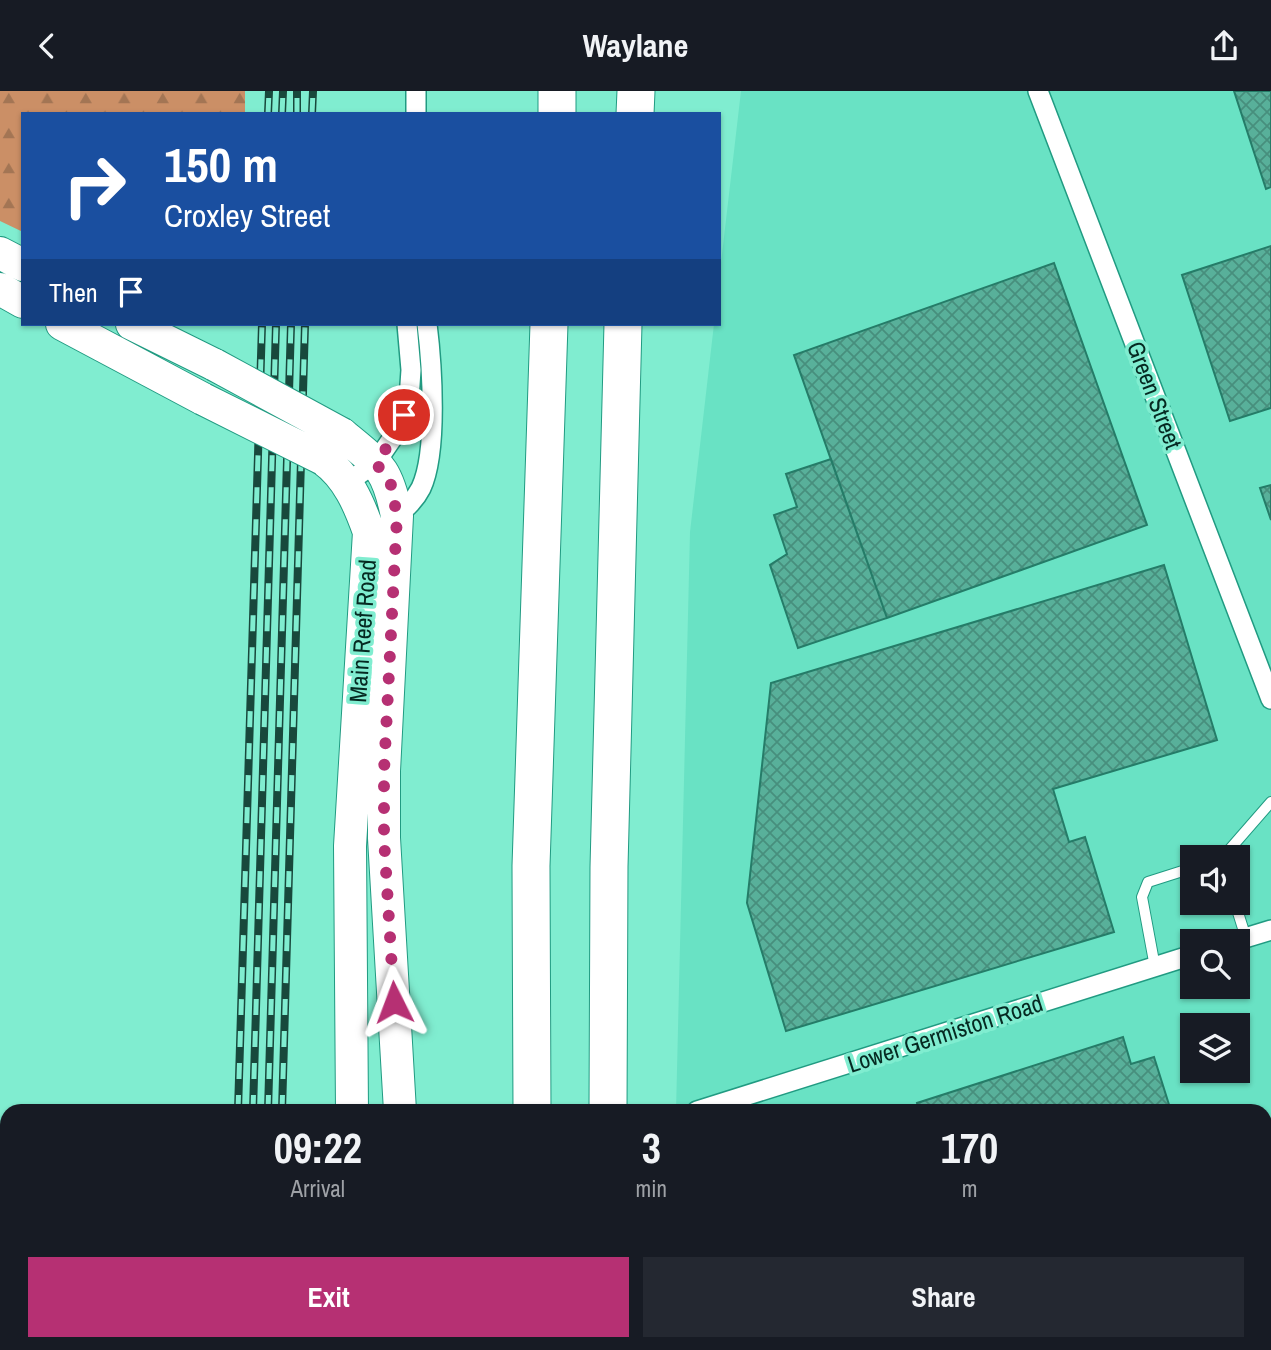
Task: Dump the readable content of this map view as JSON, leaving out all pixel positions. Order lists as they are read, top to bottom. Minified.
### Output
{"streets":{"main road":["Main Reef Road"],"street":["Green Street","Lower Germiston Road"]},"page":{"header":"Waylane","turn":["150 m","Croxley Street"],"then":"Then","eta":["09:22","Arrival","3","min","170","m"],"buttons":["Exit","Share"]}}
